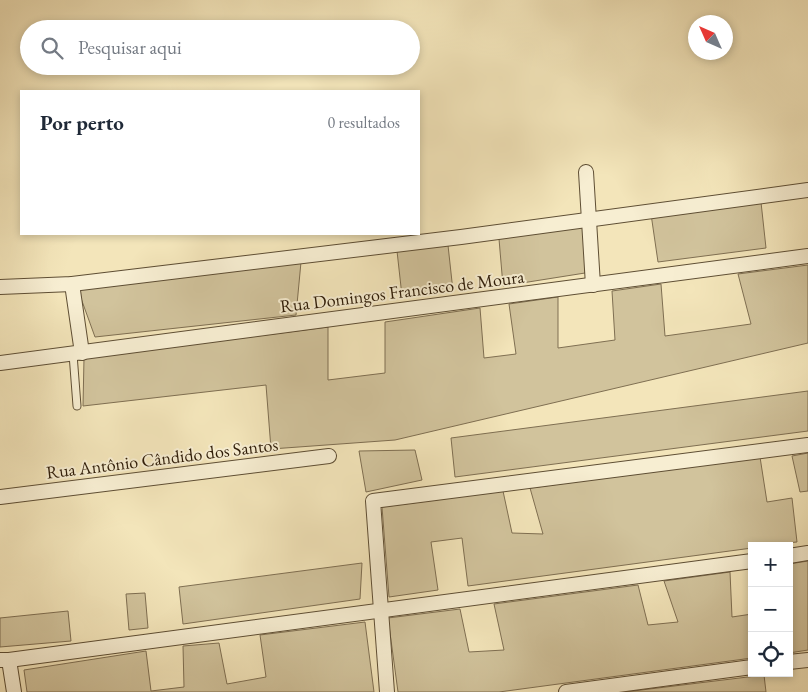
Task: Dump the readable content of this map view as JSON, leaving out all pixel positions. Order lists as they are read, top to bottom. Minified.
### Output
{"streets":{"street":["Rua Domingos Francisco de Moura","Rua Antônio Cândido dos Santos"]},"north":"top left","page":{"search":"Pesquisar aqui","heading":["Por perto","0 resultados"],"map_buttons":["+","−"]}}
